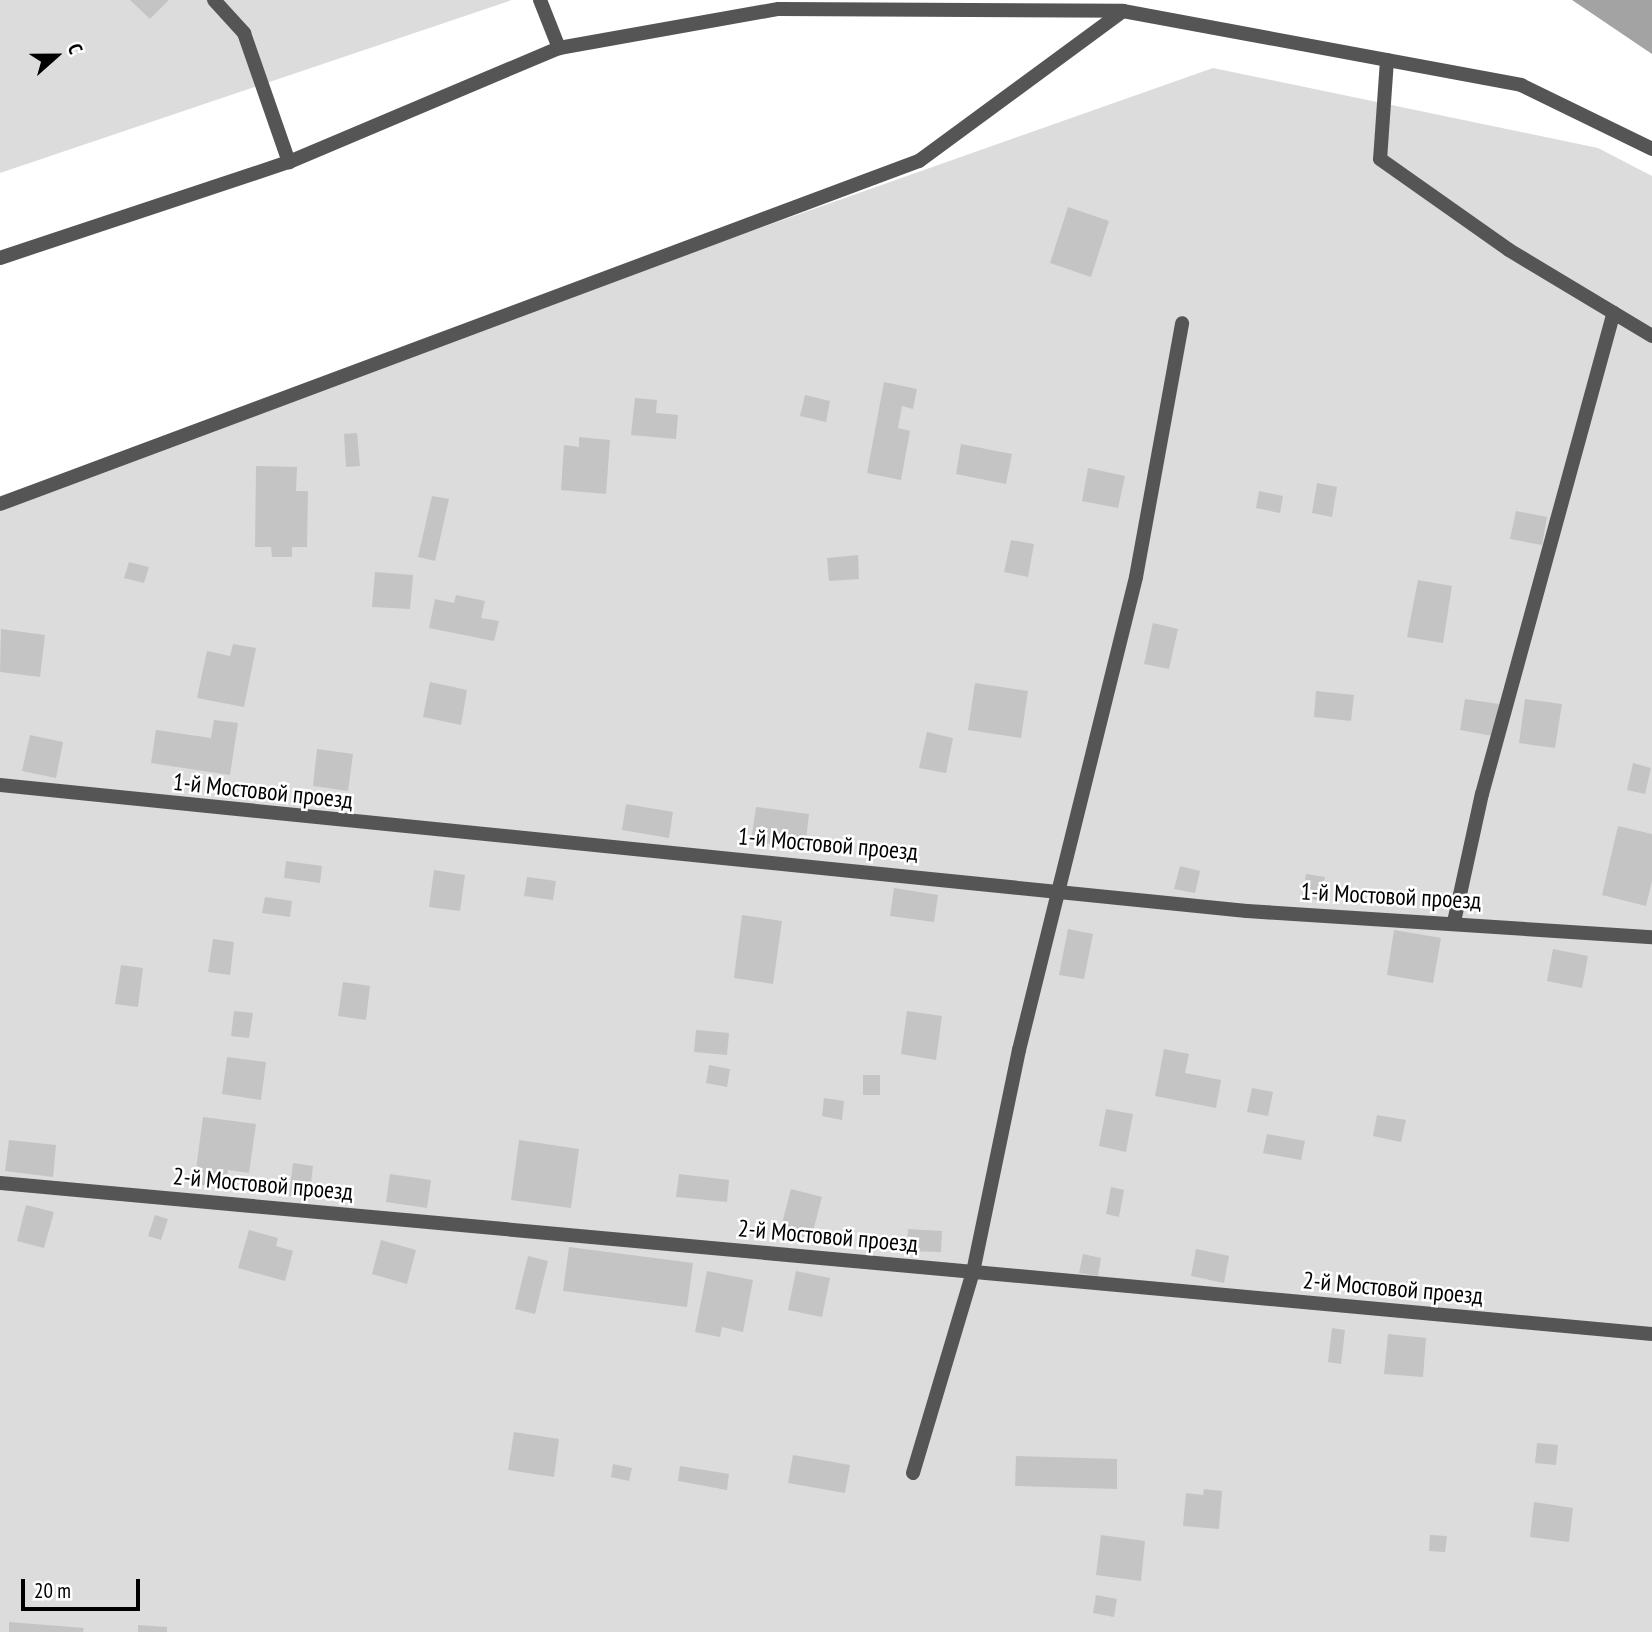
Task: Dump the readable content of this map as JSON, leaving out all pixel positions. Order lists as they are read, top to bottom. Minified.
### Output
{"streets":{"lane":["1-й Мостовой проезд","2-й Мостовой проезд"]},"scale_bar":"20 m","north":"right"}
